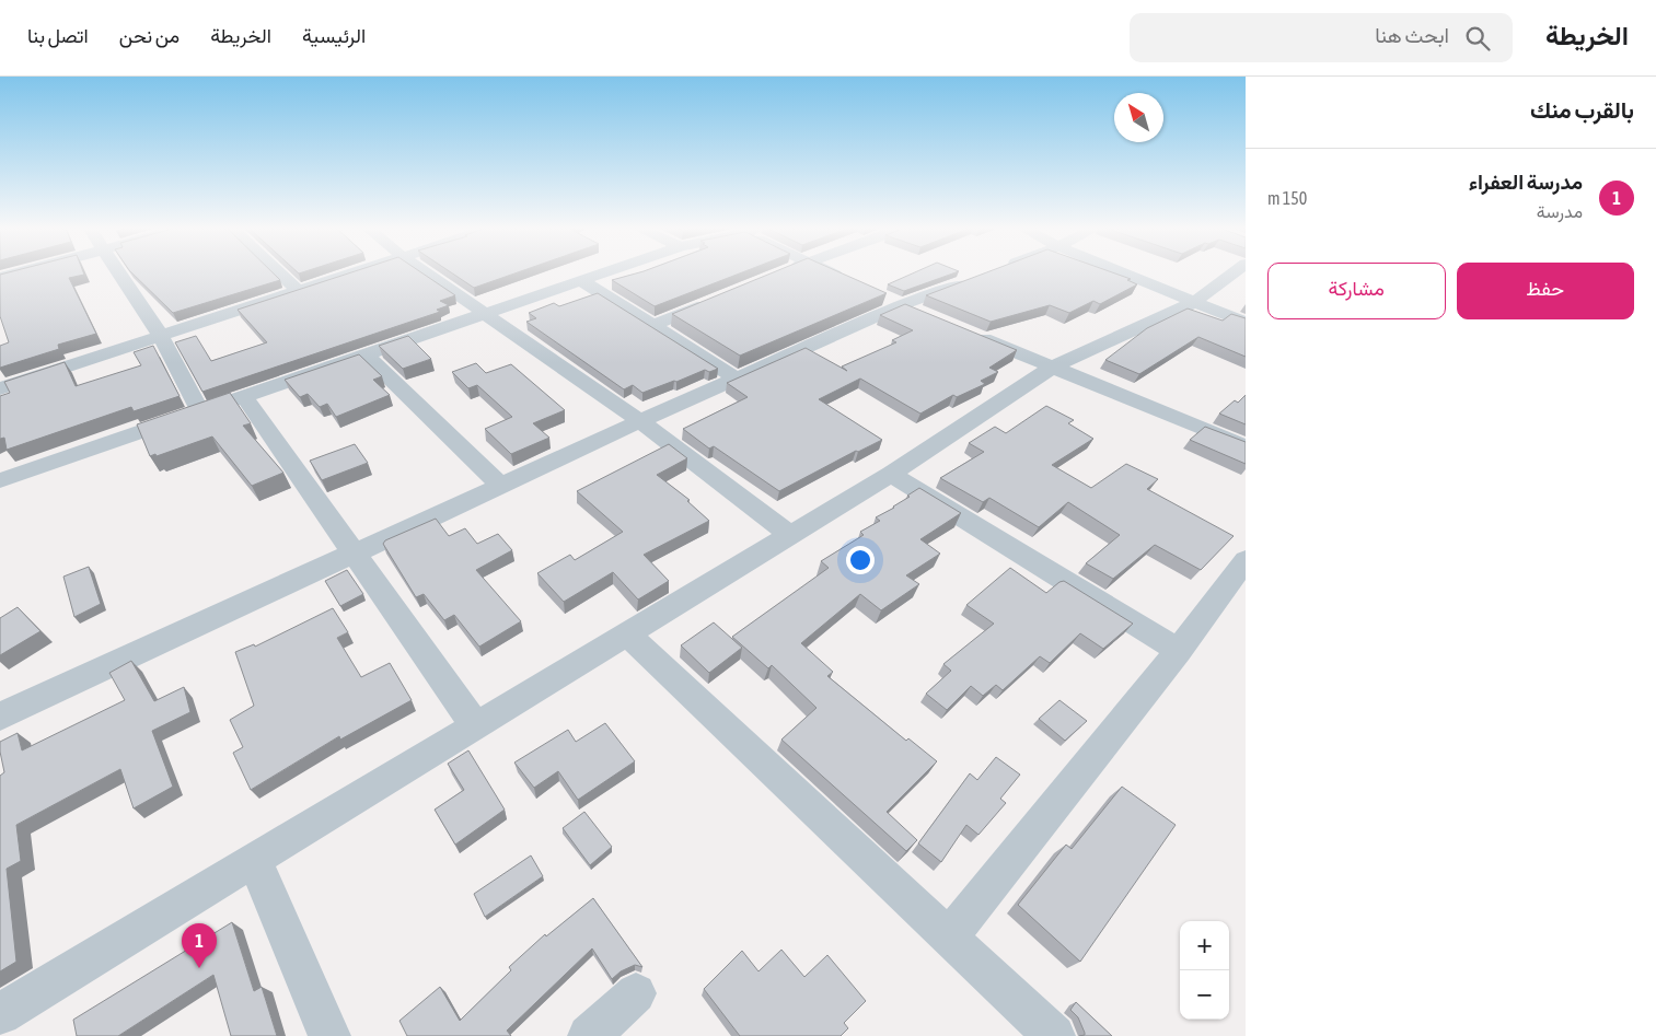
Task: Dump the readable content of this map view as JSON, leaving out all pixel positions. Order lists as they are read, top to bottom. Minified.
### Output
{"north":"top left","page":{"header":"الخريطة","search":"ابحث هنا","nav":["الرئيسية","الخريطة","من نحن","اتصل بنا"],"heading":"بالقرب منك","list":[{"mark":"1","name":"مدرسة العفراء","note":"مدرسة","value":"150 m"}],"buttons":["حفظ","مشاركة"],"map_buttons":["+","−"],"pins":"1"}}
